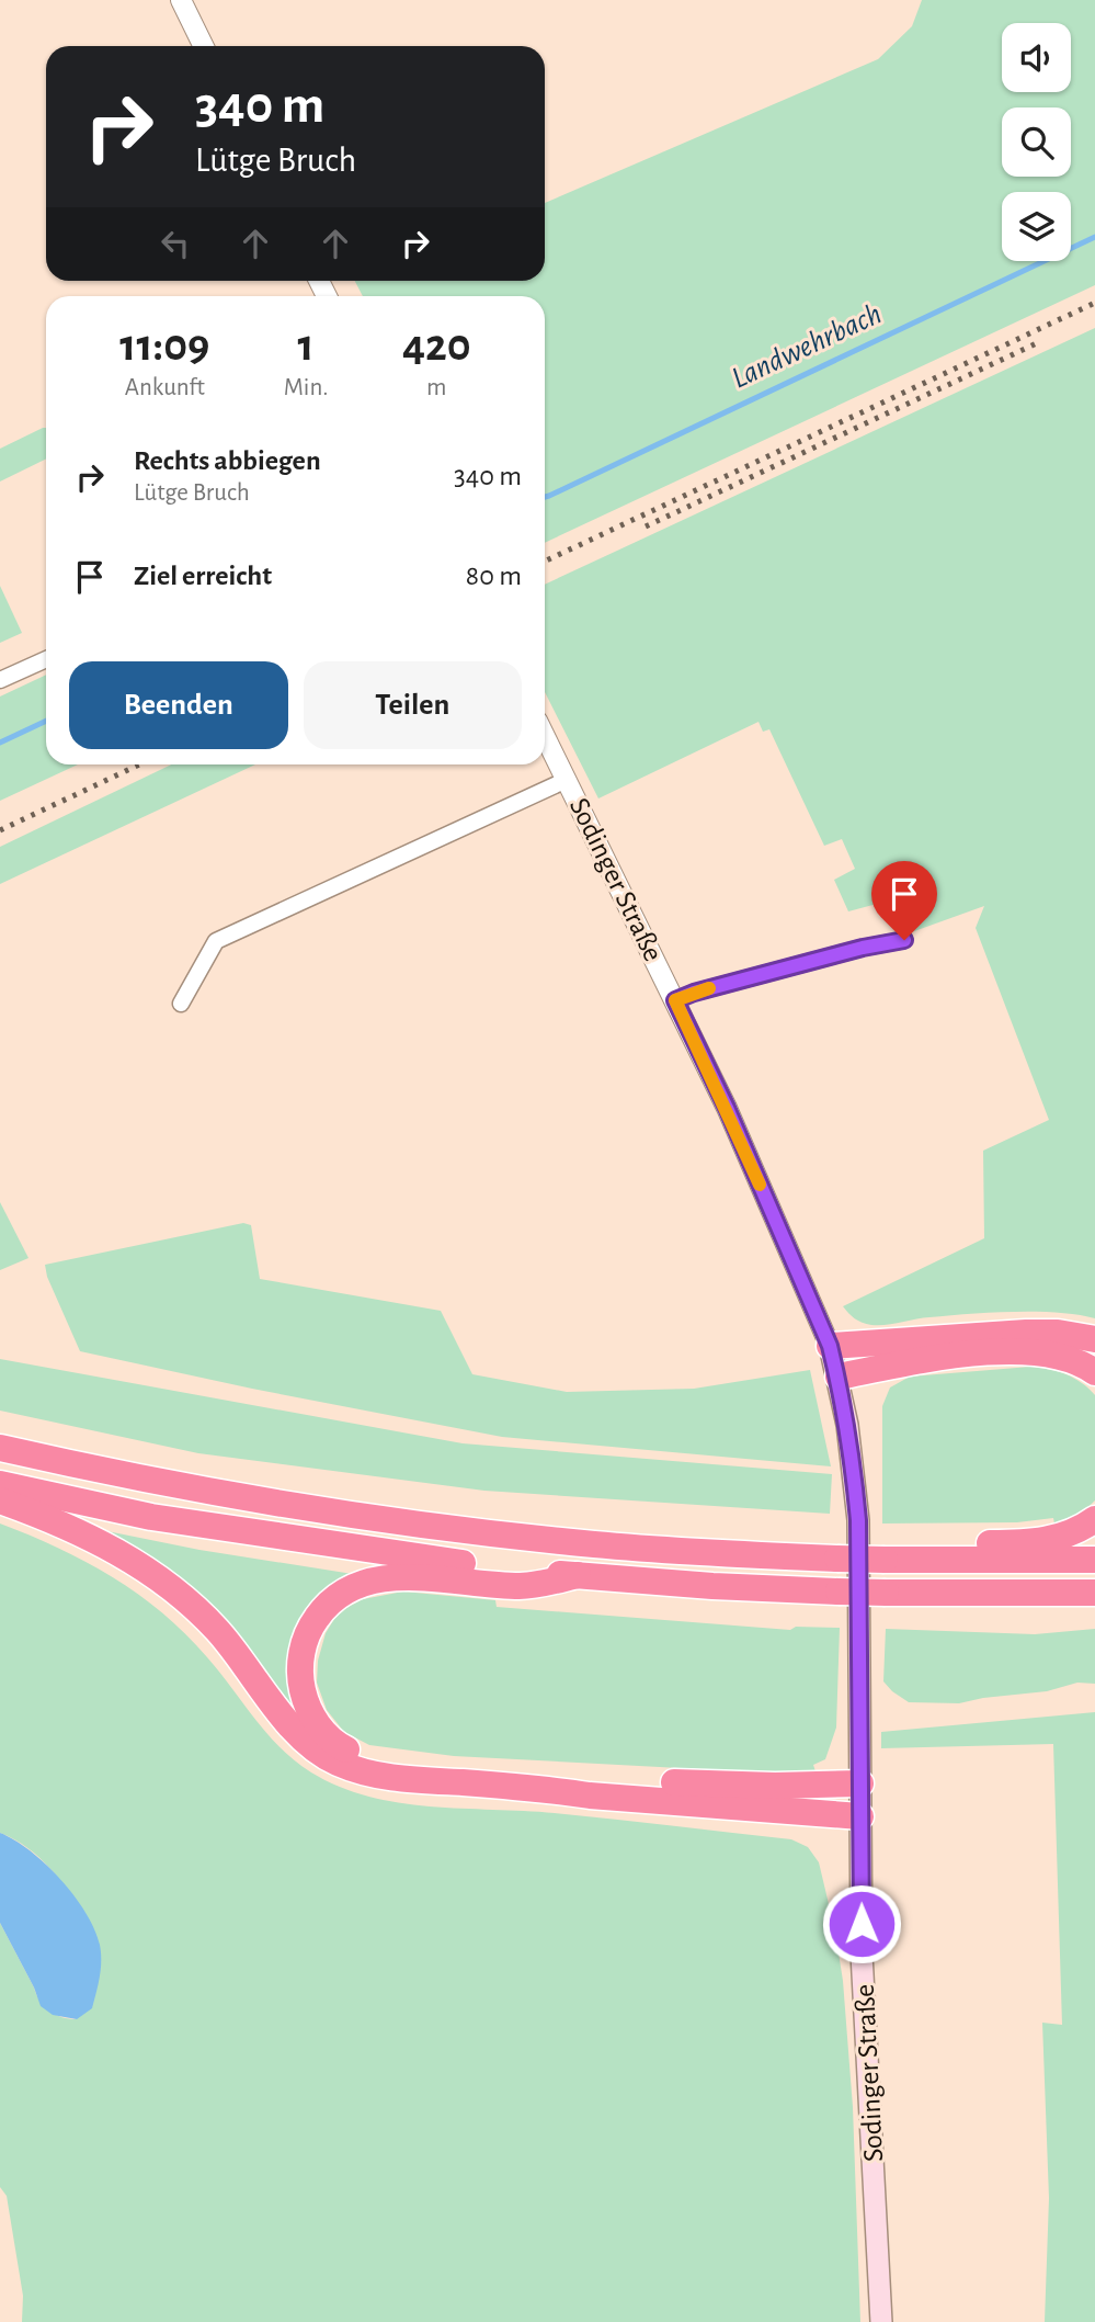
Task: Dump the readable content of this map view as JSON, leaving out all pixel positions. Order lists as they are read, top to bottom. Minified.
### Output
{"streets":{"main road":["Sodinger Straße"]},"water":["Landwehrbach"],"page":{"turn":["340 m","Lütge Bruch"],"eta":["11:09","Ankunft","1","Min.","420","m"],"list":[{"name":"Rechts abbiegen","note":"Lütge Bruch","value":"340 m"},{"name":"Ziel erreicht","value":"80 m"}],"buttons":["Beenden","Teilen"]}}
